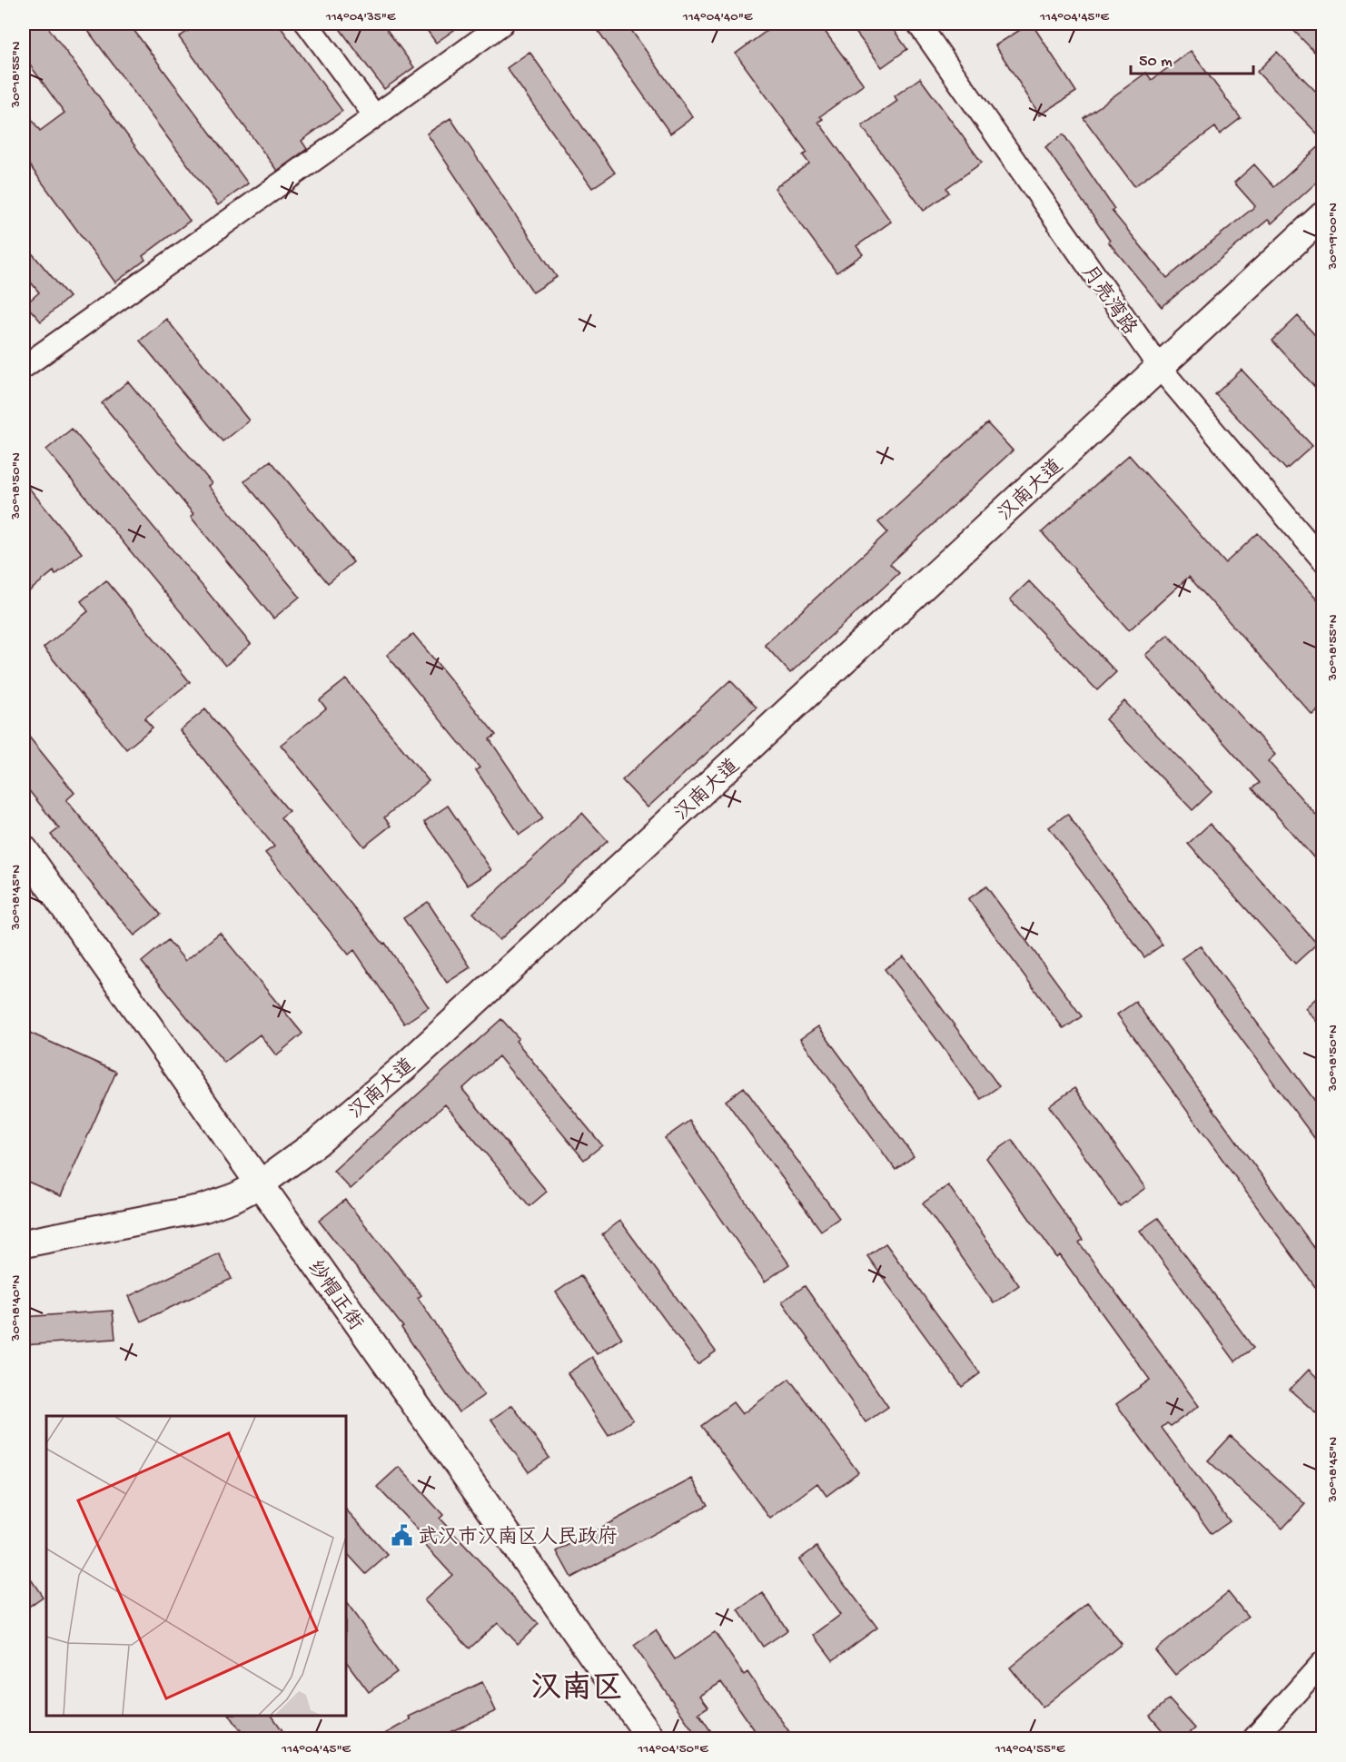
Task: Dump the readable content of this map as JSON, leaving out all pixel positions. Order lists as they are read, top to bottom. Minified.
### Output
{"streets":{"main road":["汉南大道","纱帽正街"],"street":["月亮湾路"]},"crossings":[["月亮湾路","汉南大道"],["汉南大道","纱帽正街"]],"districts":["汉南区"],"places":{"public building":["武汉市汉南区人民政府"]},"scale_bar":"50 m","coordinates":["114°04'35\"E","114°04'40\"E","114°04'45\"E","30°18'55\"N","30°19'00\"N","30°18'50\"N","30°18'45\"N","30°18'40\"N","114°04'50\"E","114°04'55\"E"]}
